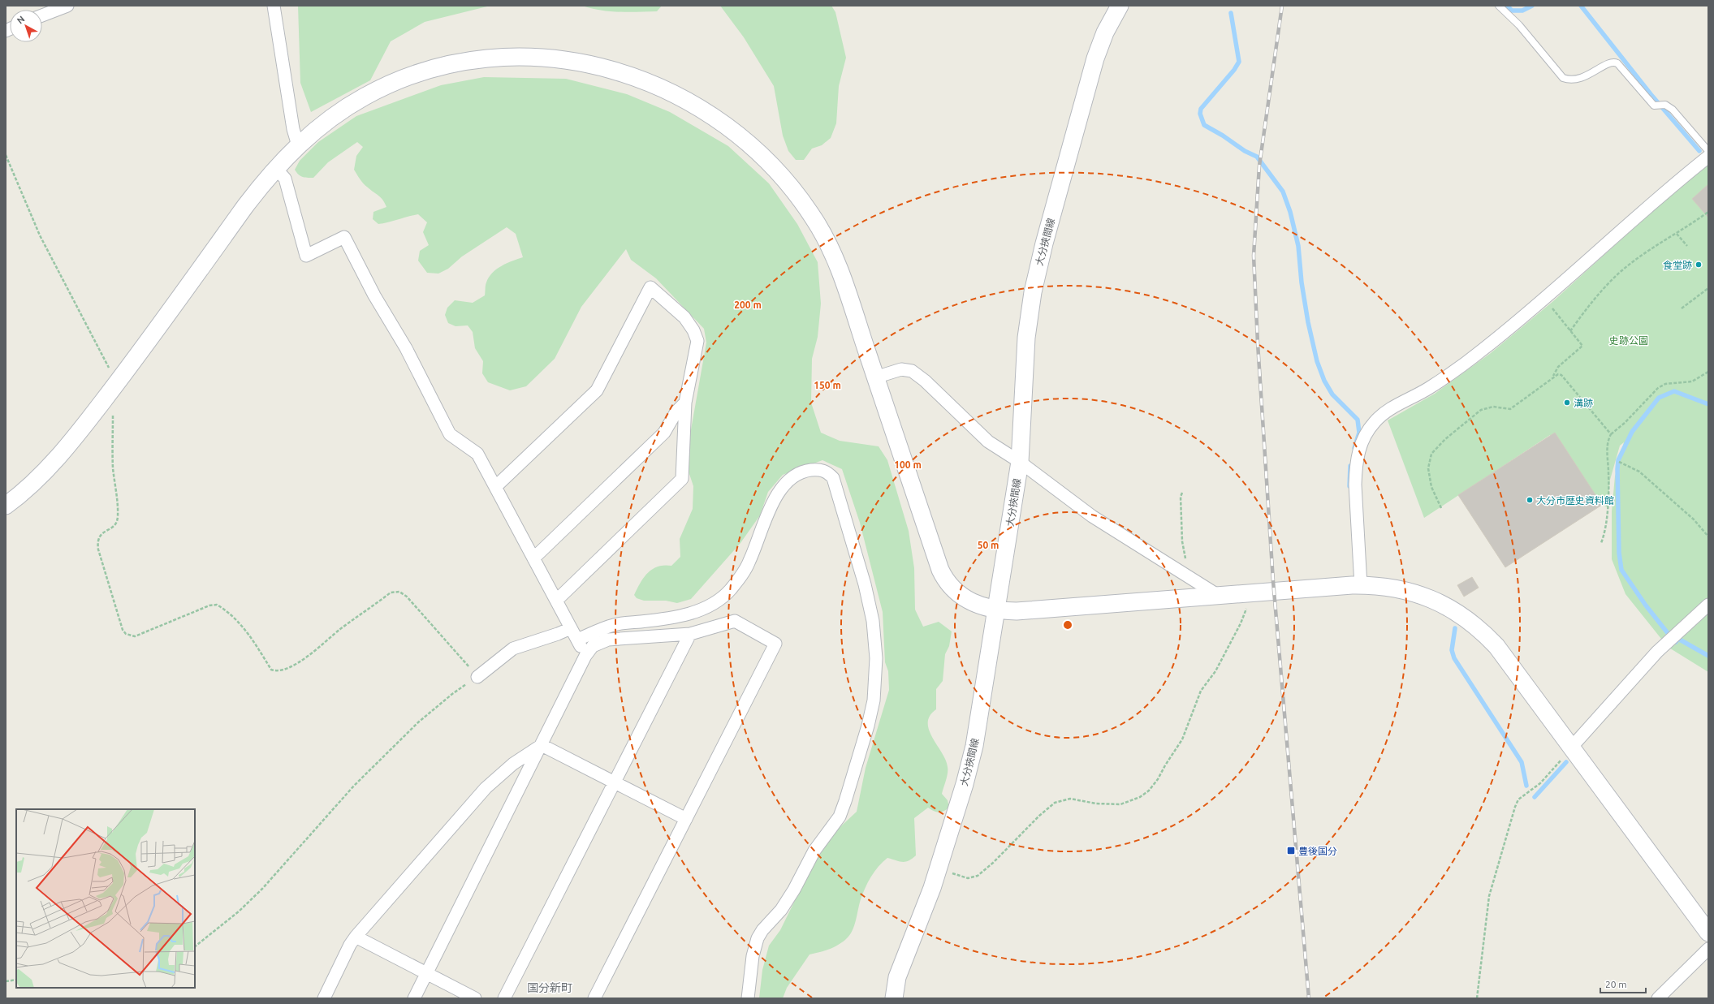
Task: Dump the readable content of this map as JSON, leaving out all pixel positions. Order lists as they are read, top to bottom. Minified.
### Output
{"streets":{"street":["大分挾間線"]},"districts":["国分新町"],"parks":["史跡公園"],"places":{"other":["食堂跡","溝跡","大分市歴史資料館"],"transit":["豊後国分"]},"scale_bar":"20 m","north":"top left","rings":["200 m","150 m","100 m","50 m"]}
